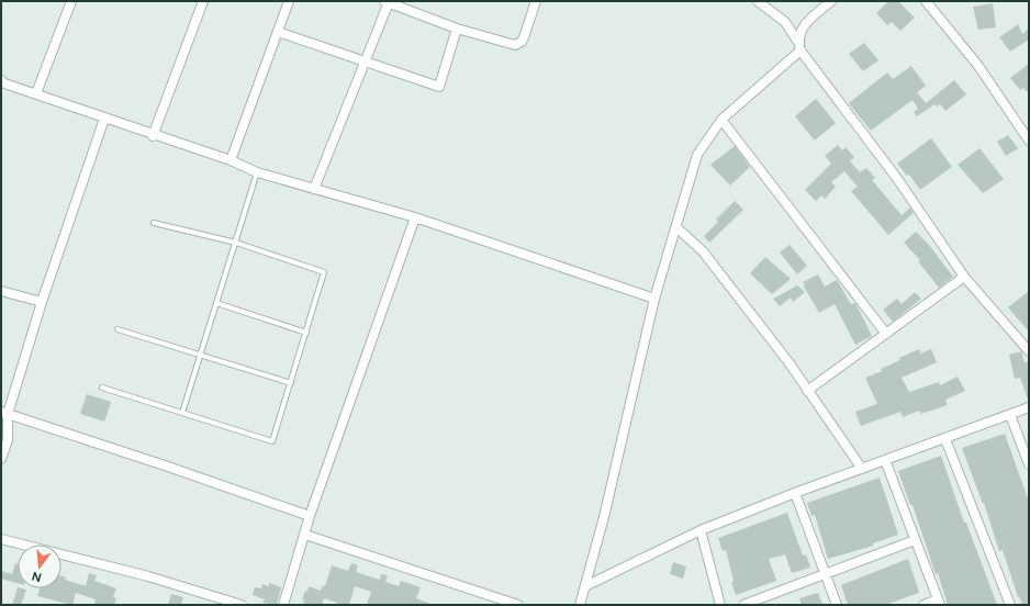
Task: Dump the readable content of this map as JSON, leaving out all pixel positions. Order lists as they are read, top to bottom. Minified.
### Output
{"north":"bottom"}
